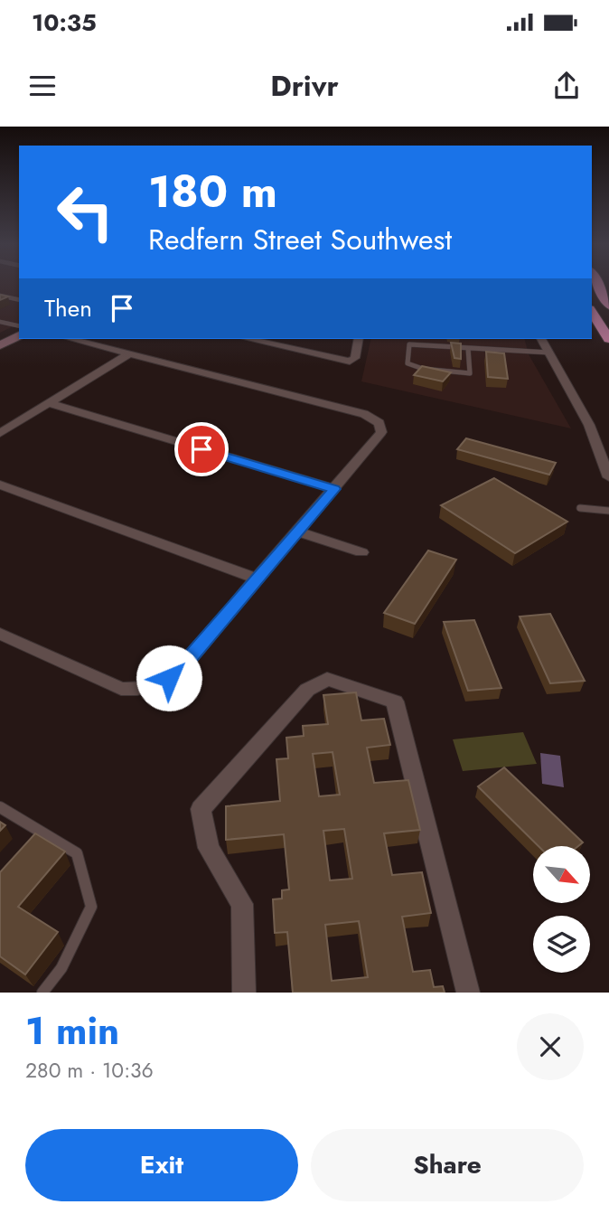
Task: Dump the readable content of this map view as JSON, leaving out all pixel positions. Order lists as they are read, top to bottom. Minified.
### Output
{"north":"bottom right","page":{"status":"10:35","header":"Drivr","turn":["180 m","Redfern Street Southwest"],"then":"Then","heading":["1 min","280 m · 10:36"],"buttons":["Exit","Share"]}}
